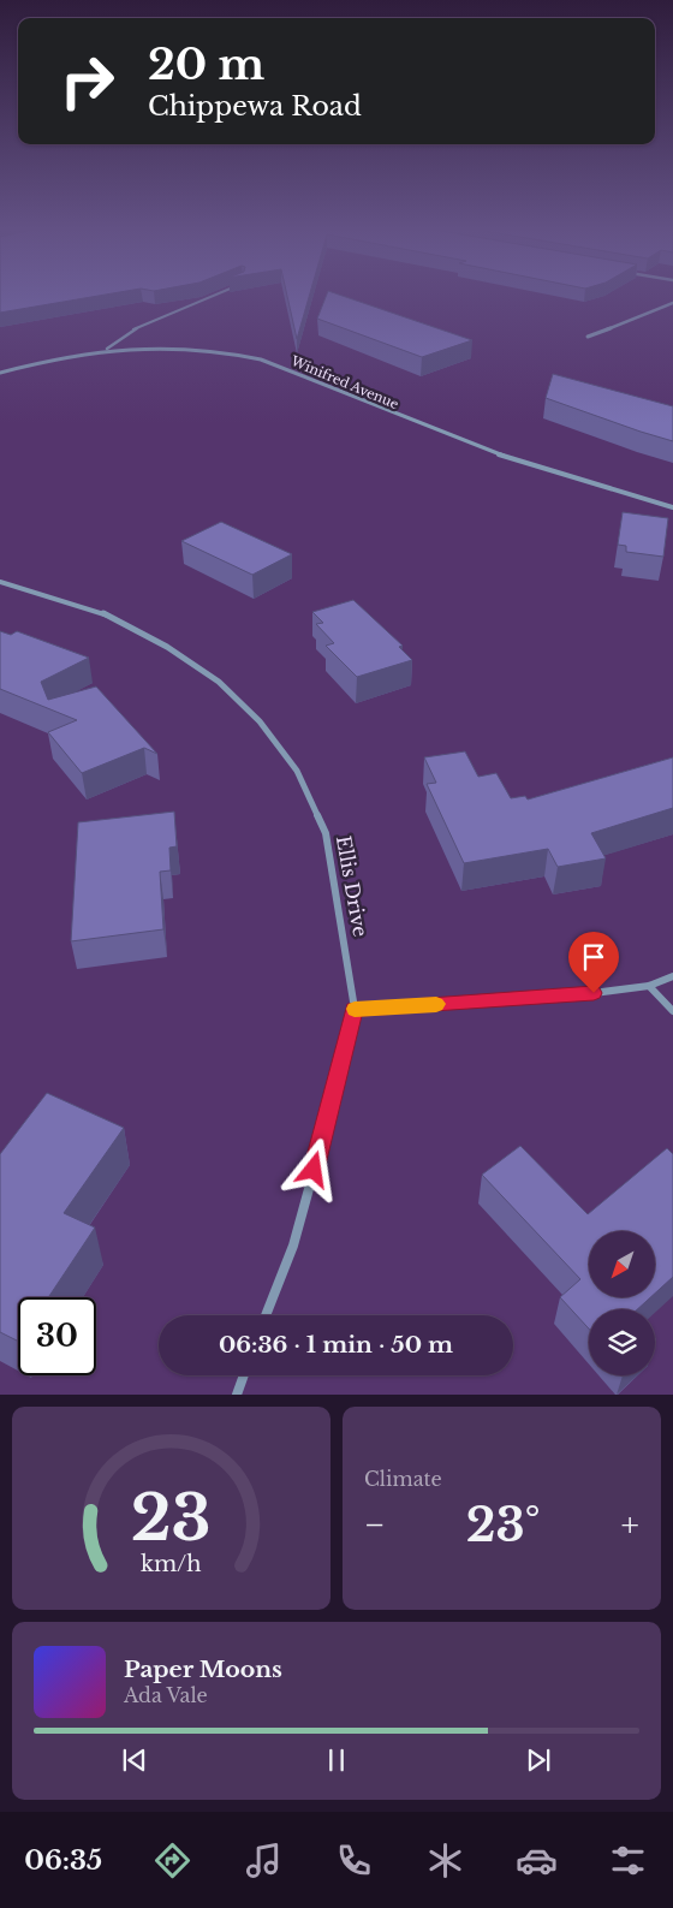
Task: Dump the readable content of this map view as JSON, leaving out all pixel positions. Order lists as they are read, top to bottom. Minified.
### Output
{"streets":{"street":["Winifred Avenue","Ellis Drive"]},"north":"bottom left","page":{"turn":["20 m","Chippewa Road"],"limit":"30","trip":"06:36 · 1 min · 50 m","tile":"Climate","heat":["−","23°","+"],"song":["Paper Moons","Ada Vale"],"tabs":"06:35","gauge":["23","km/h"]}}
